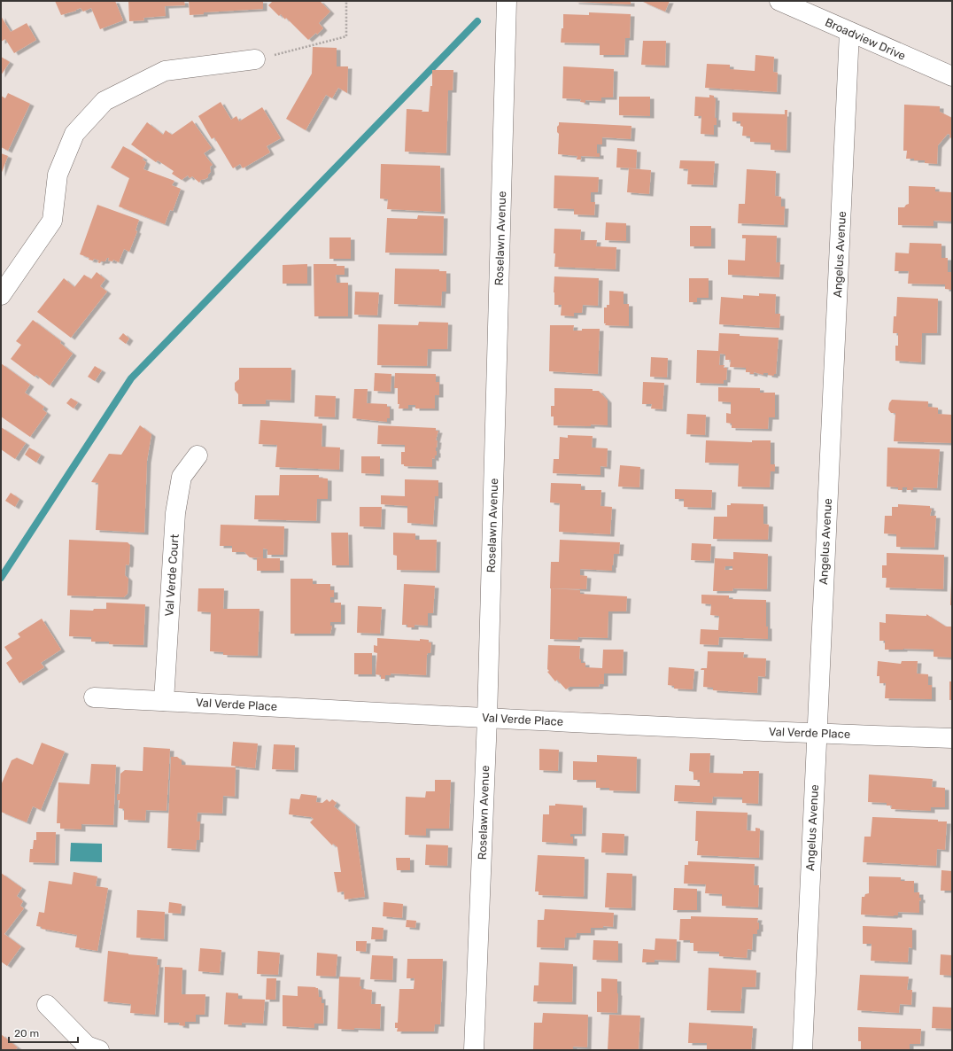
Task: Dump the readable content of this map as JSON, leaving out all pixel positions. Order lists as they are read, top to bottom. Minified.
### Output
{"streets":{"street":["Broadview Drive","Roselawn Avenue","Angelus Avenue","Val Verde Court","Val Verde Place"]},"crossings":[["Broadview Drive","Angelus Avenue"],["Roselawn Avenue","Val Verde Place"],["Angelus Avenue","Val Verde Place"],["Val Verde Court","Val Verde Place"]],"scale_bar":"20 m"}
